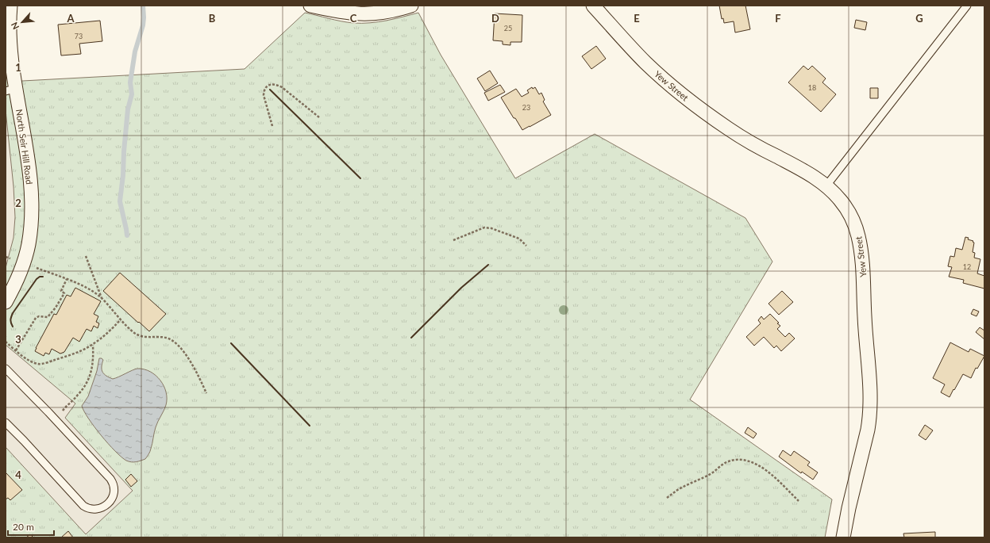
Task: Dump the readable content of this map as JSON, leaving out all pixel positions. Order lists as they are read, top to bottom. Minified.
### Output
{"streets":{"street":["Yew Street","North Seir Hill Road"]},"house_numbers":["25","73","18","23","12"],"scale_bar":"20 m","north":"bottom left","grid":{"columns":["A","B","C","D","E","F","G"],"rows":["1","2","3","4"]}}
